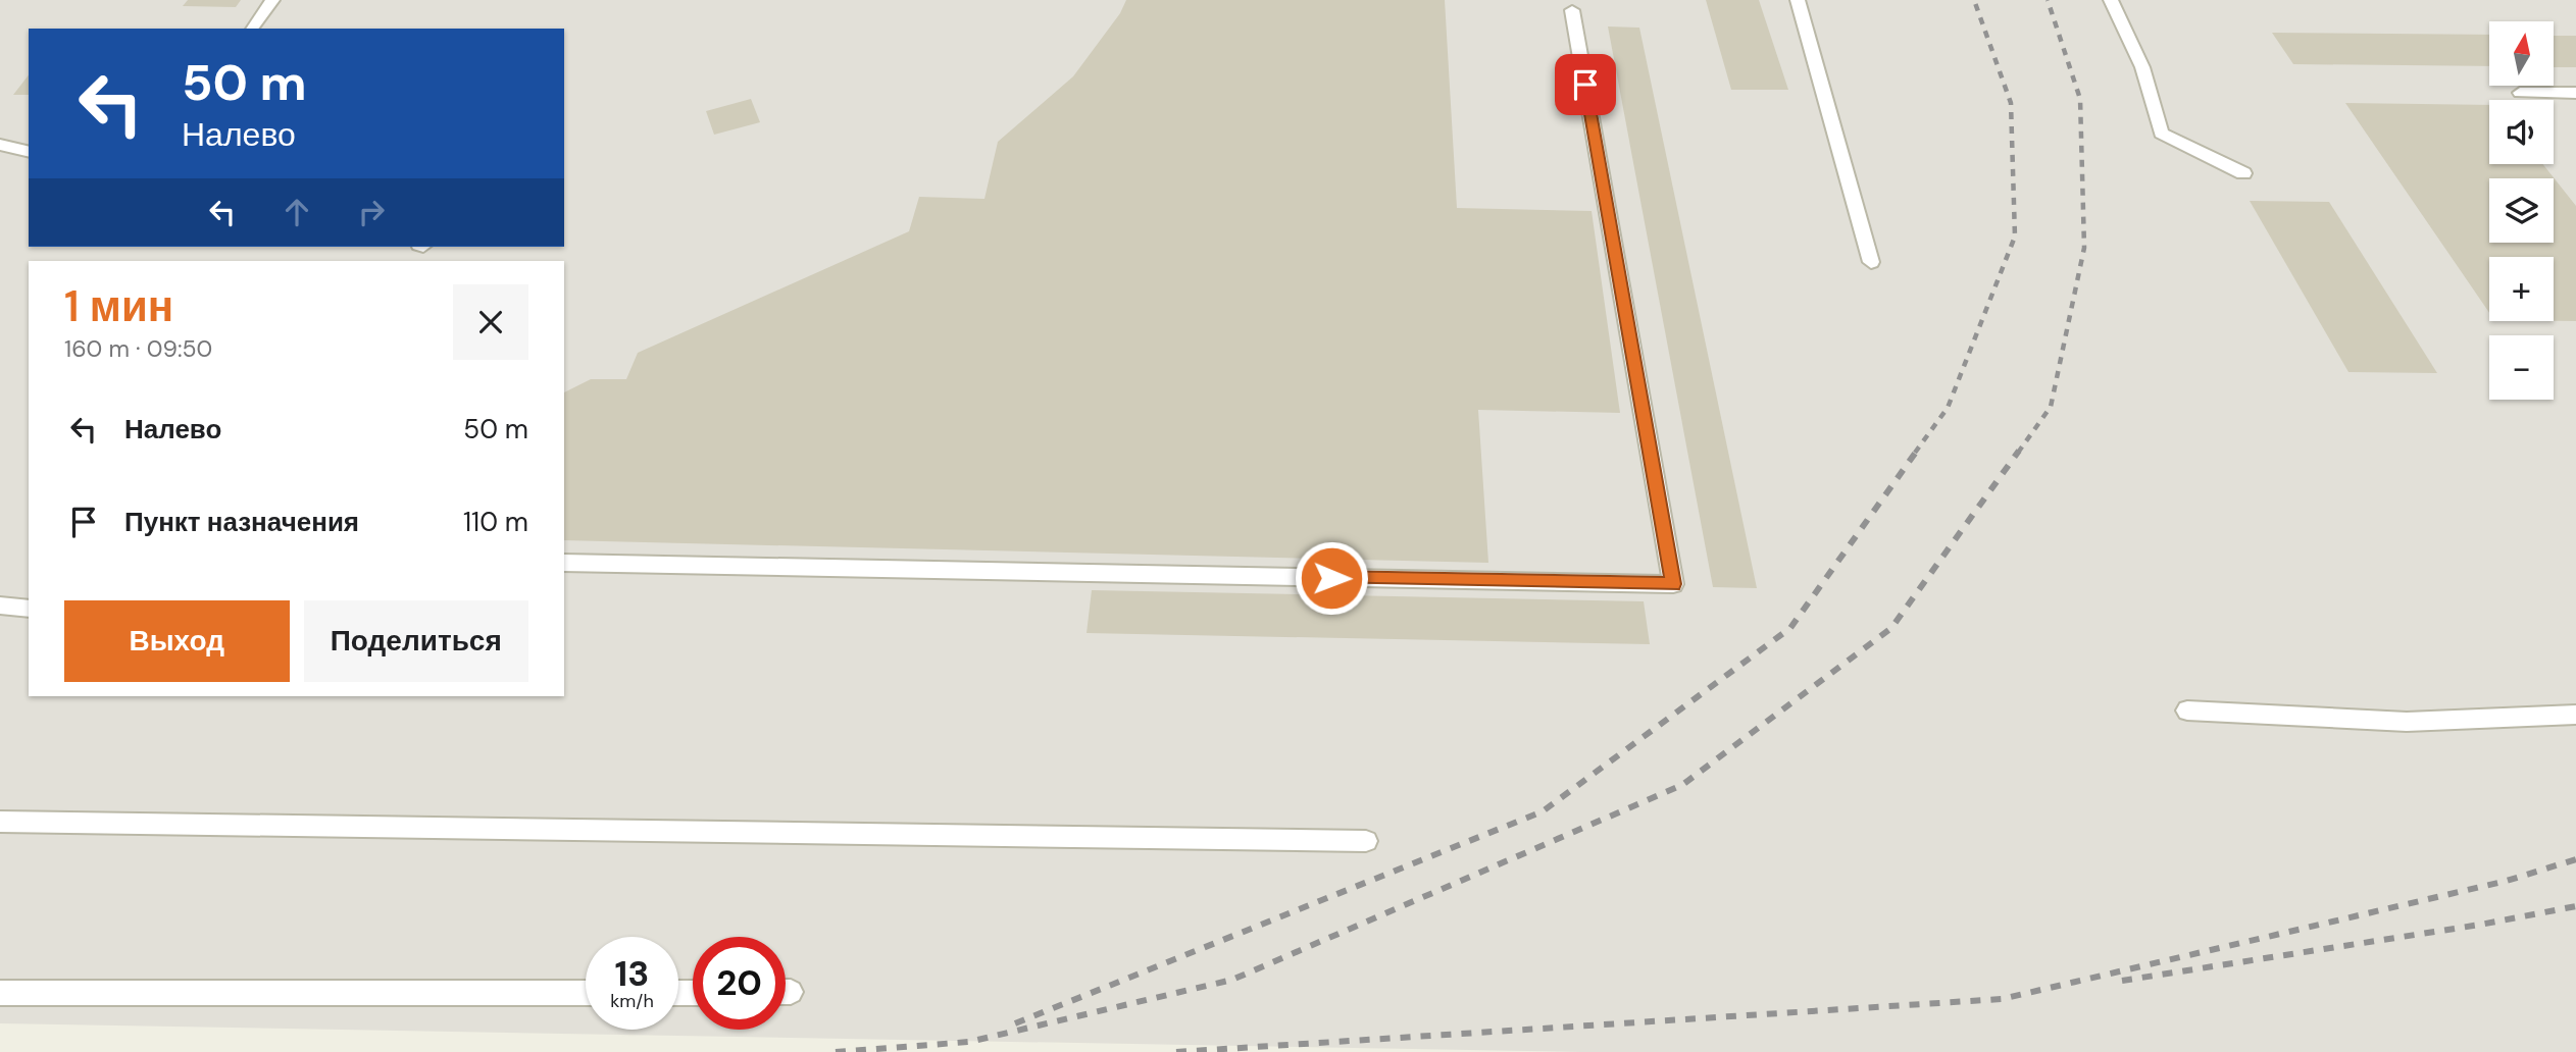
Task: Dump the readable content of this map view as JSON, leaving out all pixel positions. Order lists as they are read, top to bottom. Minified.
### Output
{"north":"top","page":{"map_buttons":["+","−"],"turn":["50 m","Налево"],"heading":["1 мин","160 m · 09:50"],"list":[{"name":"Налево","value":"50 m"},{"name":"Пункт назначения","value":"110 m"}],"buttons":["Выход","Поделиться"],"speed":"13 km/h","limit":"20"}}
